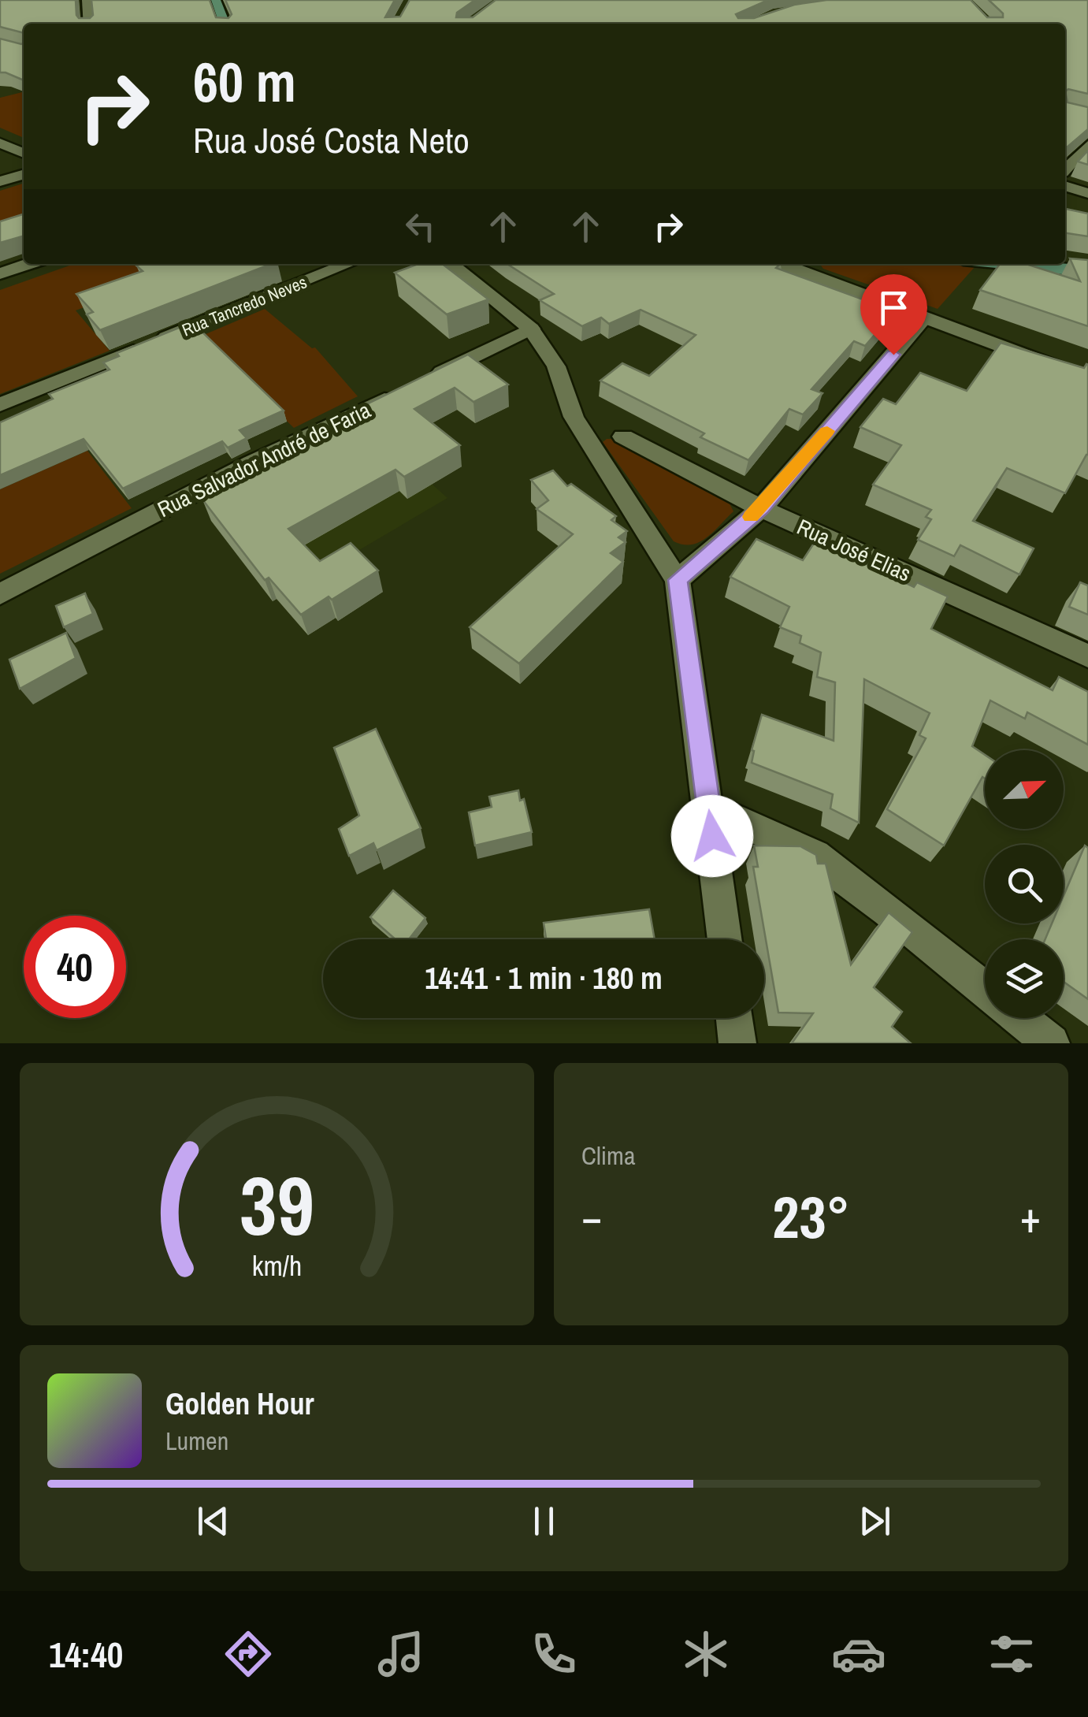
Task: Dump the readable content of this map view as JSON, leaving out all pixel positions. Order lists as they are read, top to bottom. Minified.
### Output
{"streets":{"street":["Rua Tancredo Neves","Rua Salvador André de Faria","Rua José Elias"]},"north":"top right","page":{"turn":["60 m","Rua José Costa Neto"],"limit":"40","trip":"14:41 · 1 min · 180 m","tile":"Clima","heat":["−","23°","+"],"song":["Golden Hour","Lumen"],"tabs":"14:40","gauge":["39","km/h"]}}
